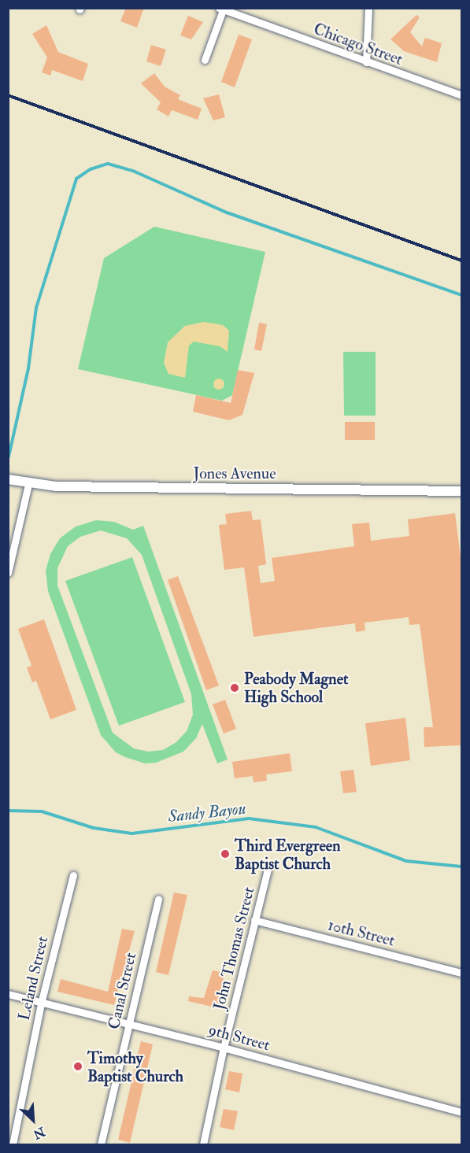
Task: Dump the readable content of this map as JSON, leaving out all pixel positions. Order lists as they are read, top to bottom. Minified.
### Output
{"streets":{"street":["Chicago Street","Jones Avenue","10th Street","John Thomas Street","Leland Street","Canal Street","9th Street"]},"crossings":[["10th Street","John Thomas Street"],["John Thomas Street","9th Street"],["Leland Street","9th Street"],["Canal Street","9th Street"]],"water":["Sandy Bayou"],"places":["Peabody Magnet High School","Third Evergreen Baptist Church","Timothy Baptist Church"],"north":"bottom right"}
